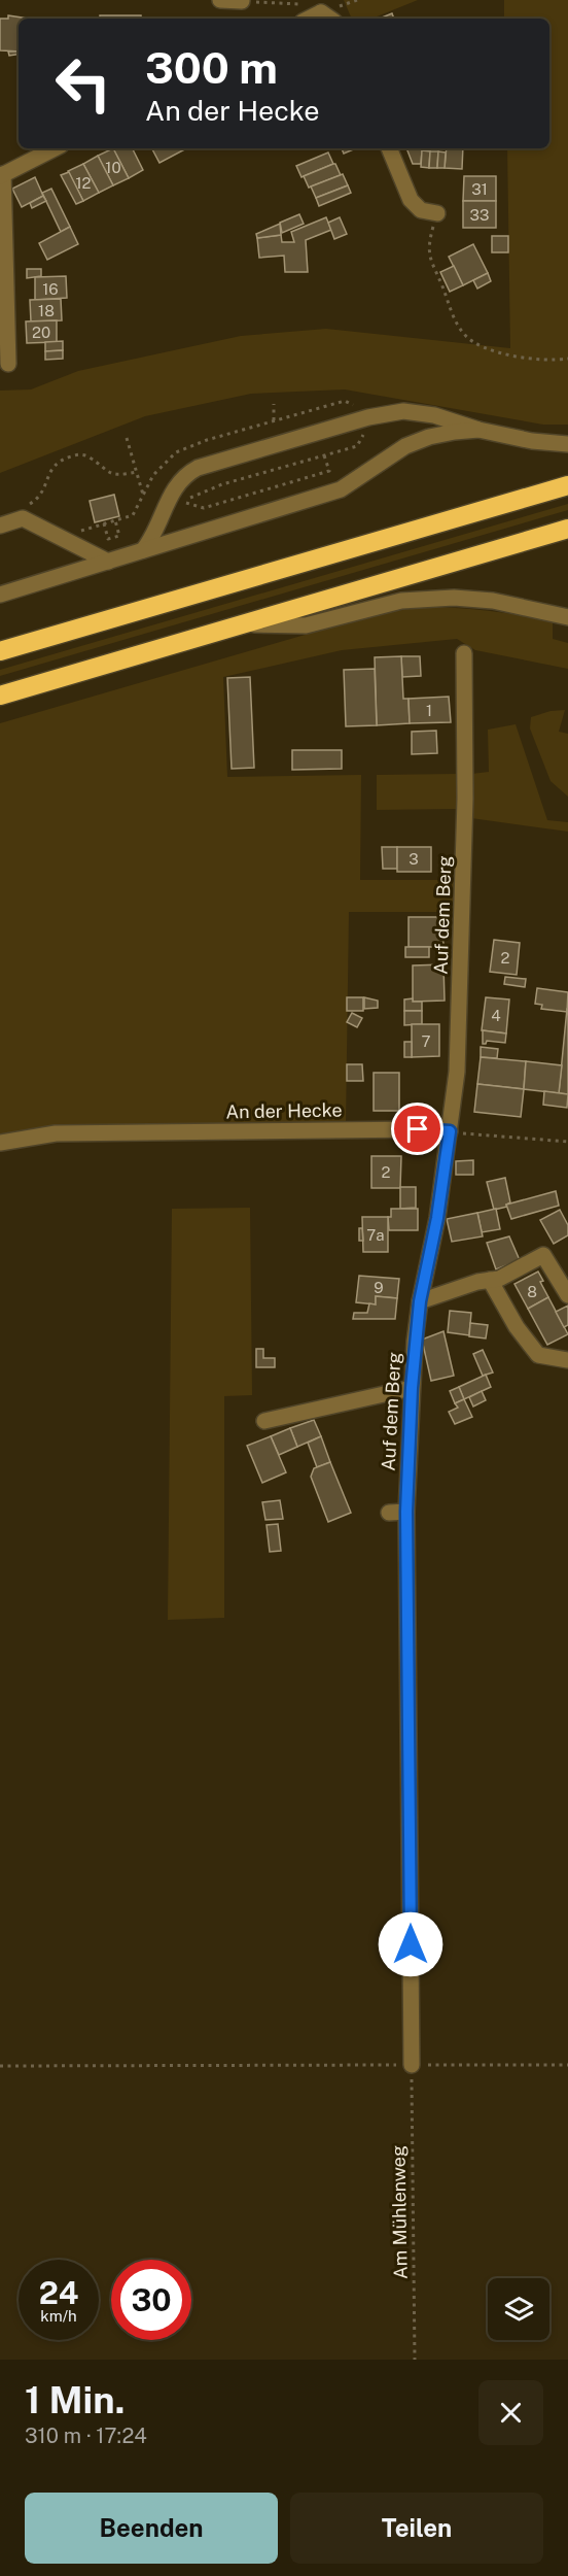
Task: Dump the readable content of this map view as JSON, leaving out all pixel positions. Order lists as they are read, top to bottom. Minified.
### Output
{"streets":{"street":["Auf dem Berg","An der Hecke"],"path":["Am Mühlenweg"]},"crossings":[["Auf dem Berg","An der Hecke"],["Auf dem Berg","Am Mühlenweg"]],"house_numbers":["10","12","31","33","16","18","20","1","3","2","4","7","2","7a","9","8"],"page":{"turn":["300 m","An der Hecke"],"speed":"24 km/h","limit":"30","heading":["1 Min.","310 m · 17:24"],"buttons":["Beenden","Teilen"]}}
